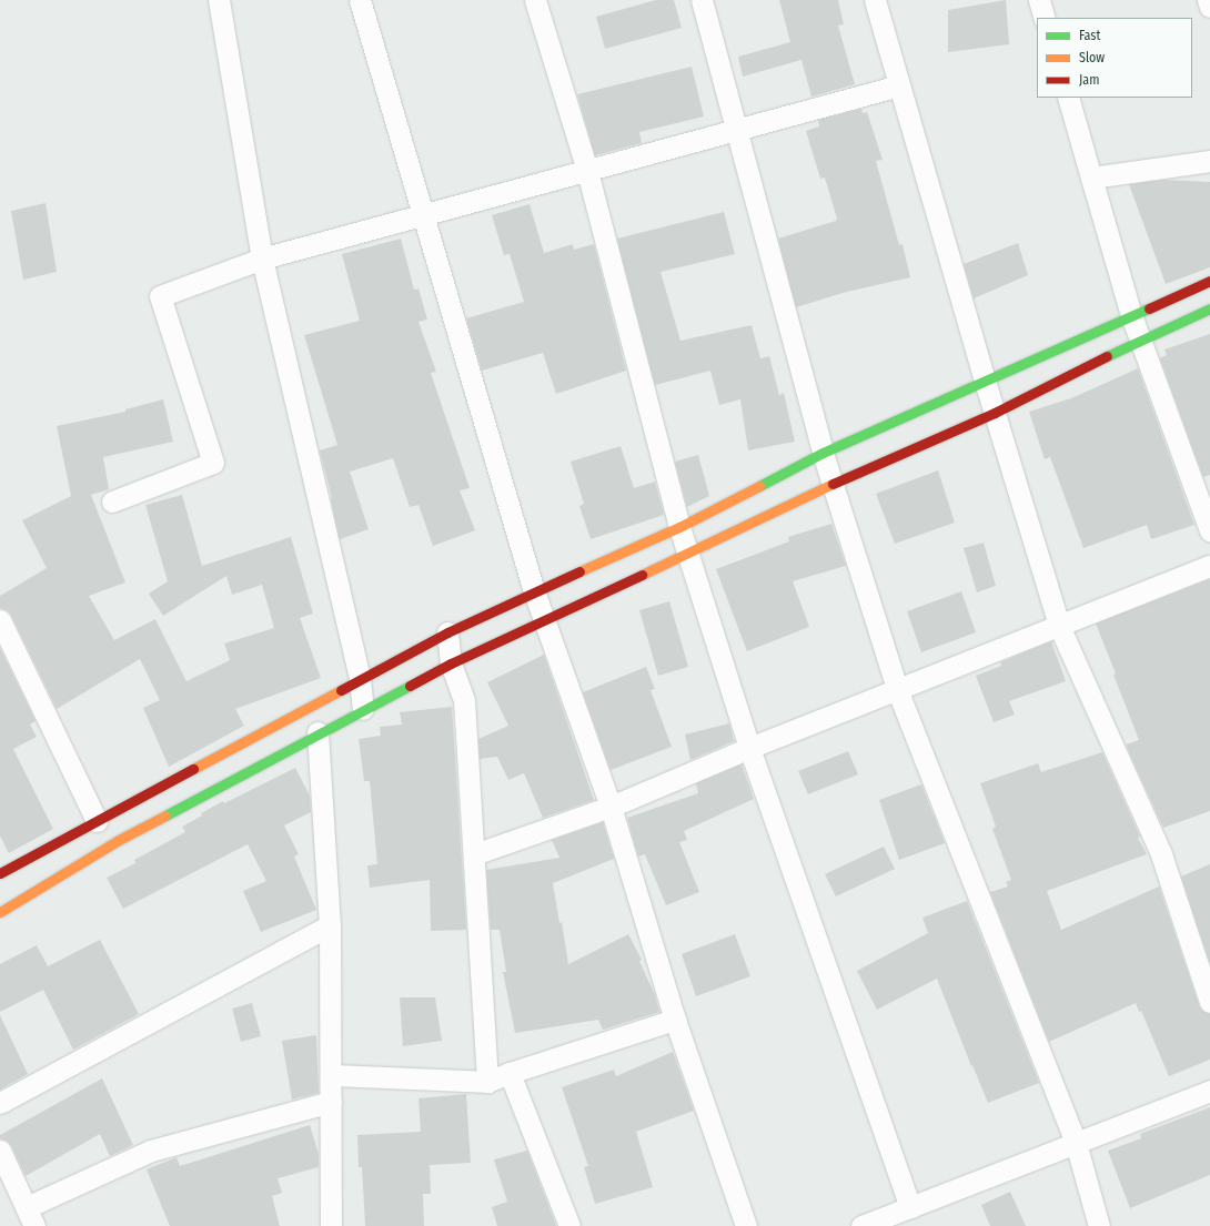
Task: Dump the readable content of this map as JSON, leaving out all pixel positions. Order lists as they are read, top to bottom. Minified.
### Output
{"legend":["Fast","Slow","Jam"]}
